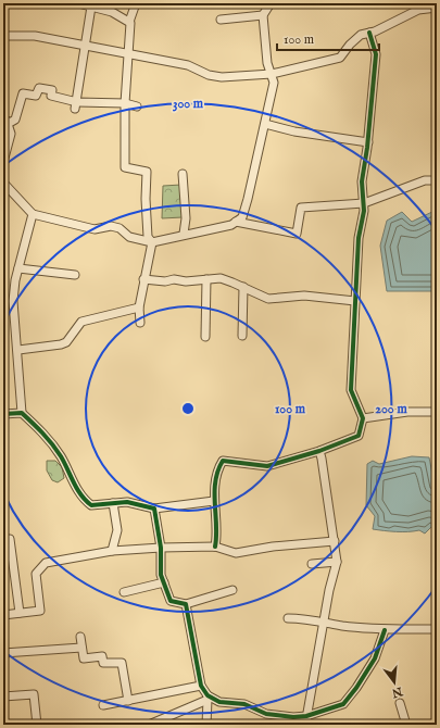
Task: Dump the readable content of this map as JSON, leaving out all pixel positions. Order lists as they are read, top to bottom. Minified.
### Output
{"scale_bar":"100 m","north":"bottom","rings":["300 m","100 m","200 m"]}
